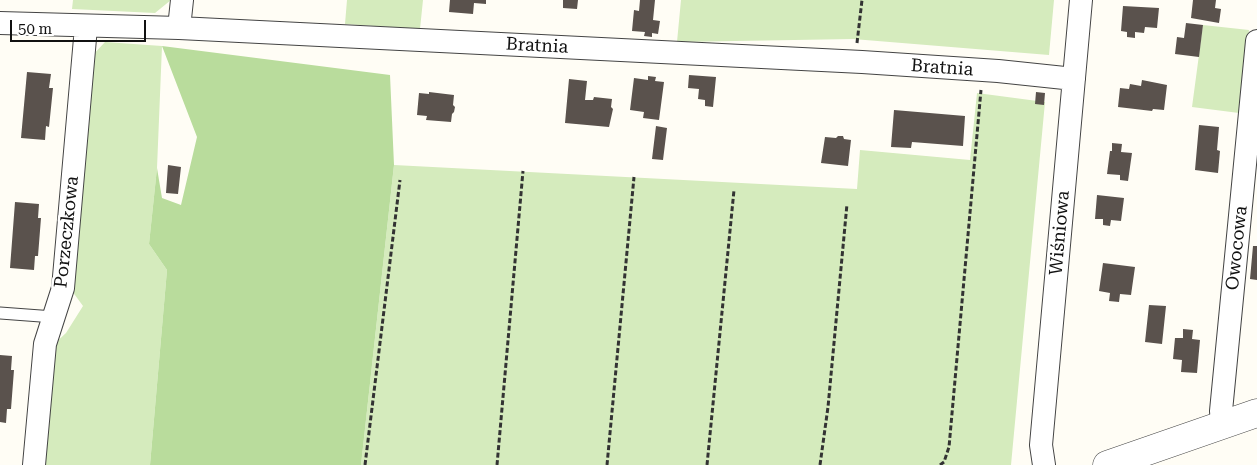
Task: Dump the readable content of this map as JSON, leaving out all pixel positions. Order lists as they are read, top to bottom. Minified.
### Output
{"streets":{"street":["Bratnia","Porzeczkowa","Wiśniowa","Owocowa"]},"crossings":[["Bratnia","Porzeczkowa"],["Bratnia","Wiśniowa"]],"scale_bar":"50 m"}
